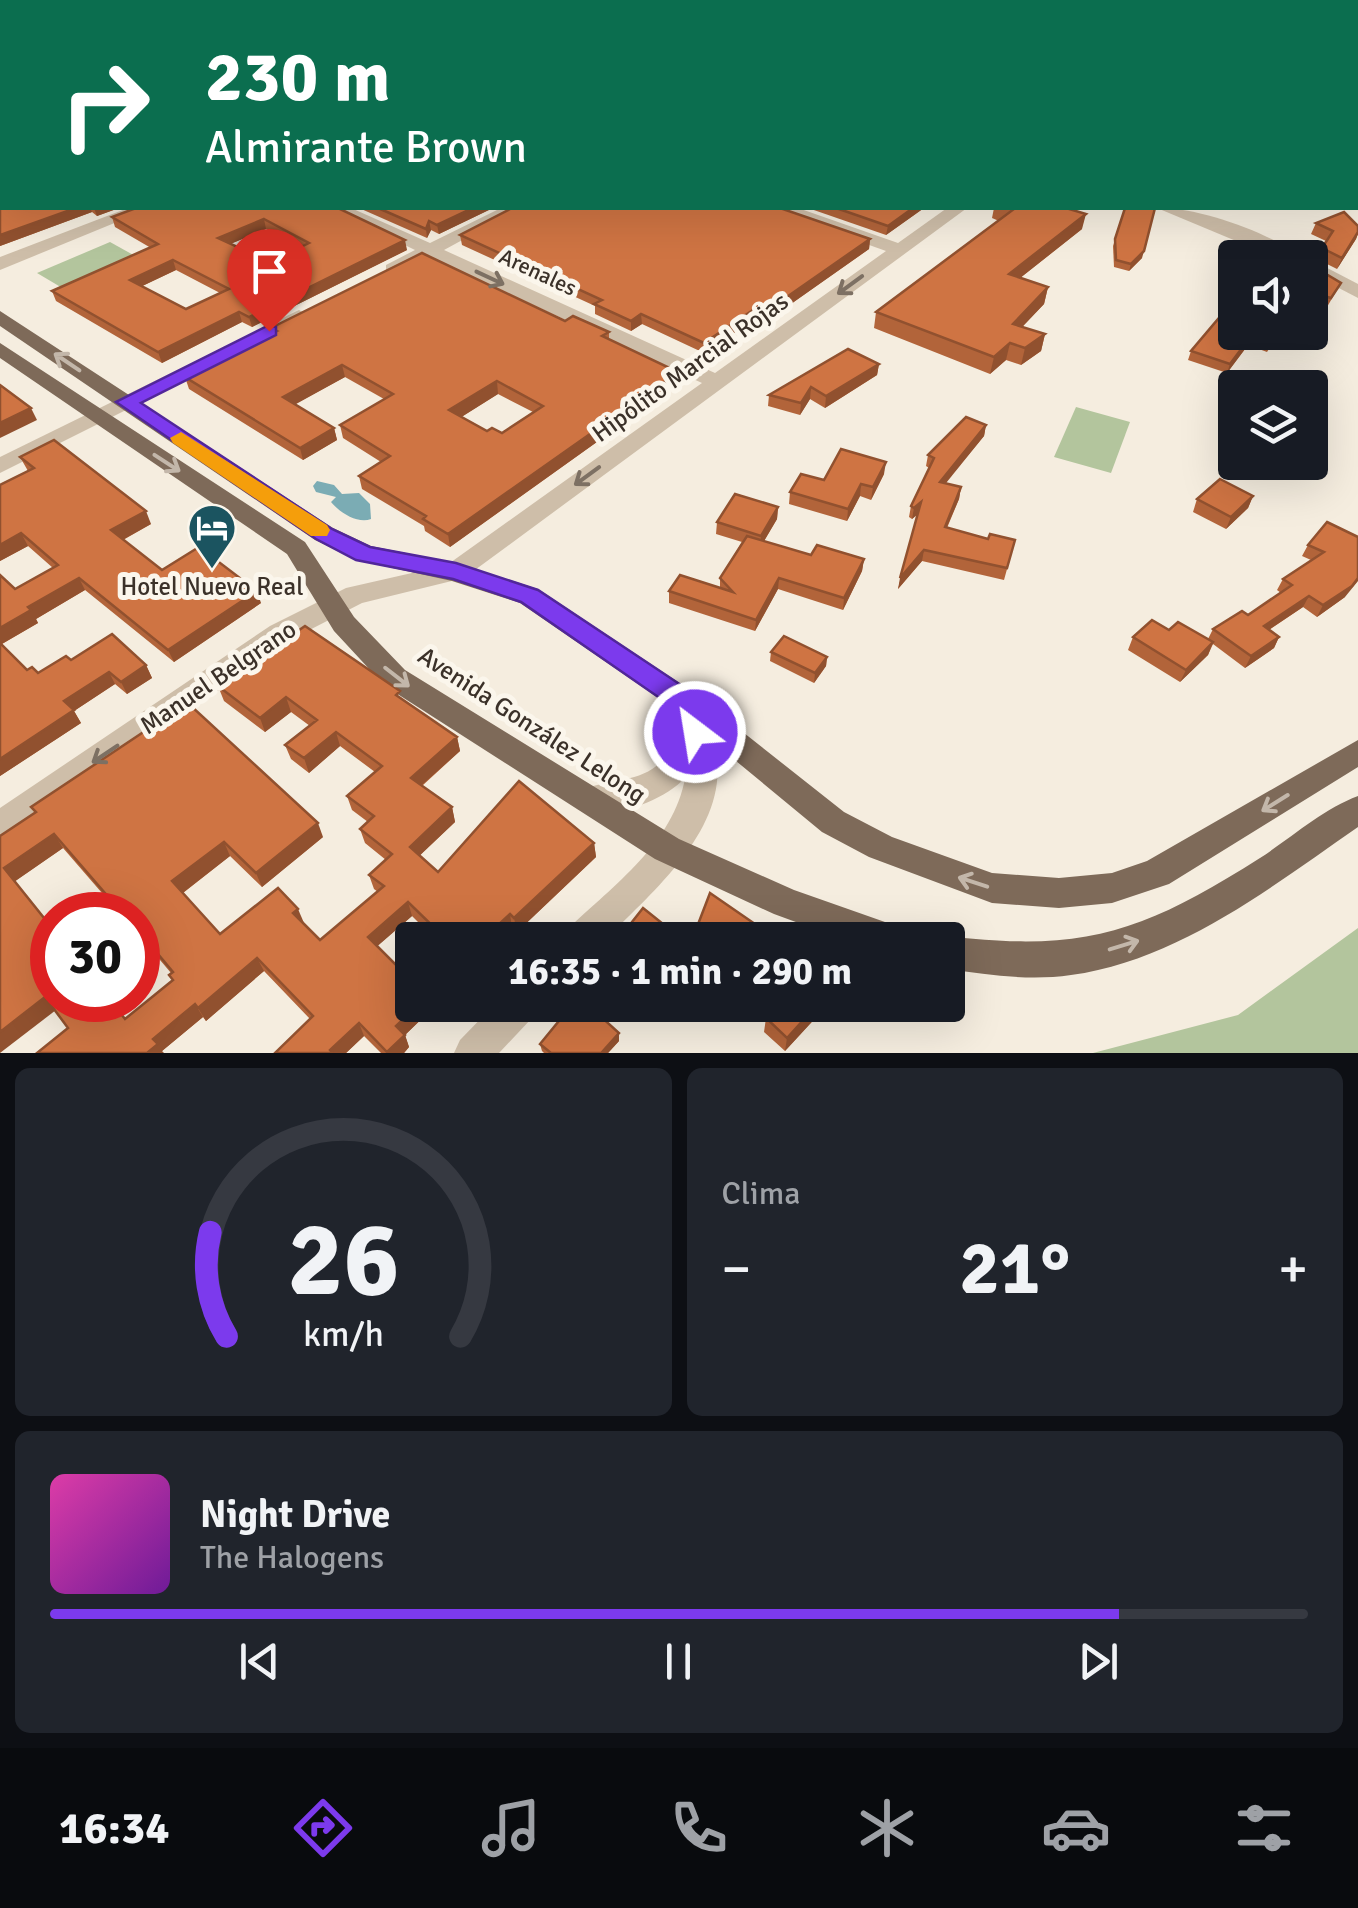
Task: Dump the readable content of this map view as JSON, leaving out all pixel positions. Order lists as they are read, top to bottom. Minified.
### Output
{"streets":{"main road":["Avenida González Lelong"],"street":["Arenales","Hipólito Marcial Rojas","Manuel Belgrano"]},"crossings":[["Arenales","Hipólito Marcial Rojas"],["Hipólito Marcial Rojas","Manuel Belgrano"],["Manuel Belgrano","Avenida González Lelong"]],"one_way":["Arenales","Hipólito Marcial Rojas","Manuel Belgrano"],"places":{"hotel":["Hotel Nuevo Real"]},"page":{"turn":["230 m","Almirante Brown"],"limit":"30","trip":"16:35 · 1 min · 290 m","tile":"Clima","heat":["−","21°","+"],"song":["Night Drive","The Halogens"],"tabs":"16:34","gauge":["26","km/h"]}}
